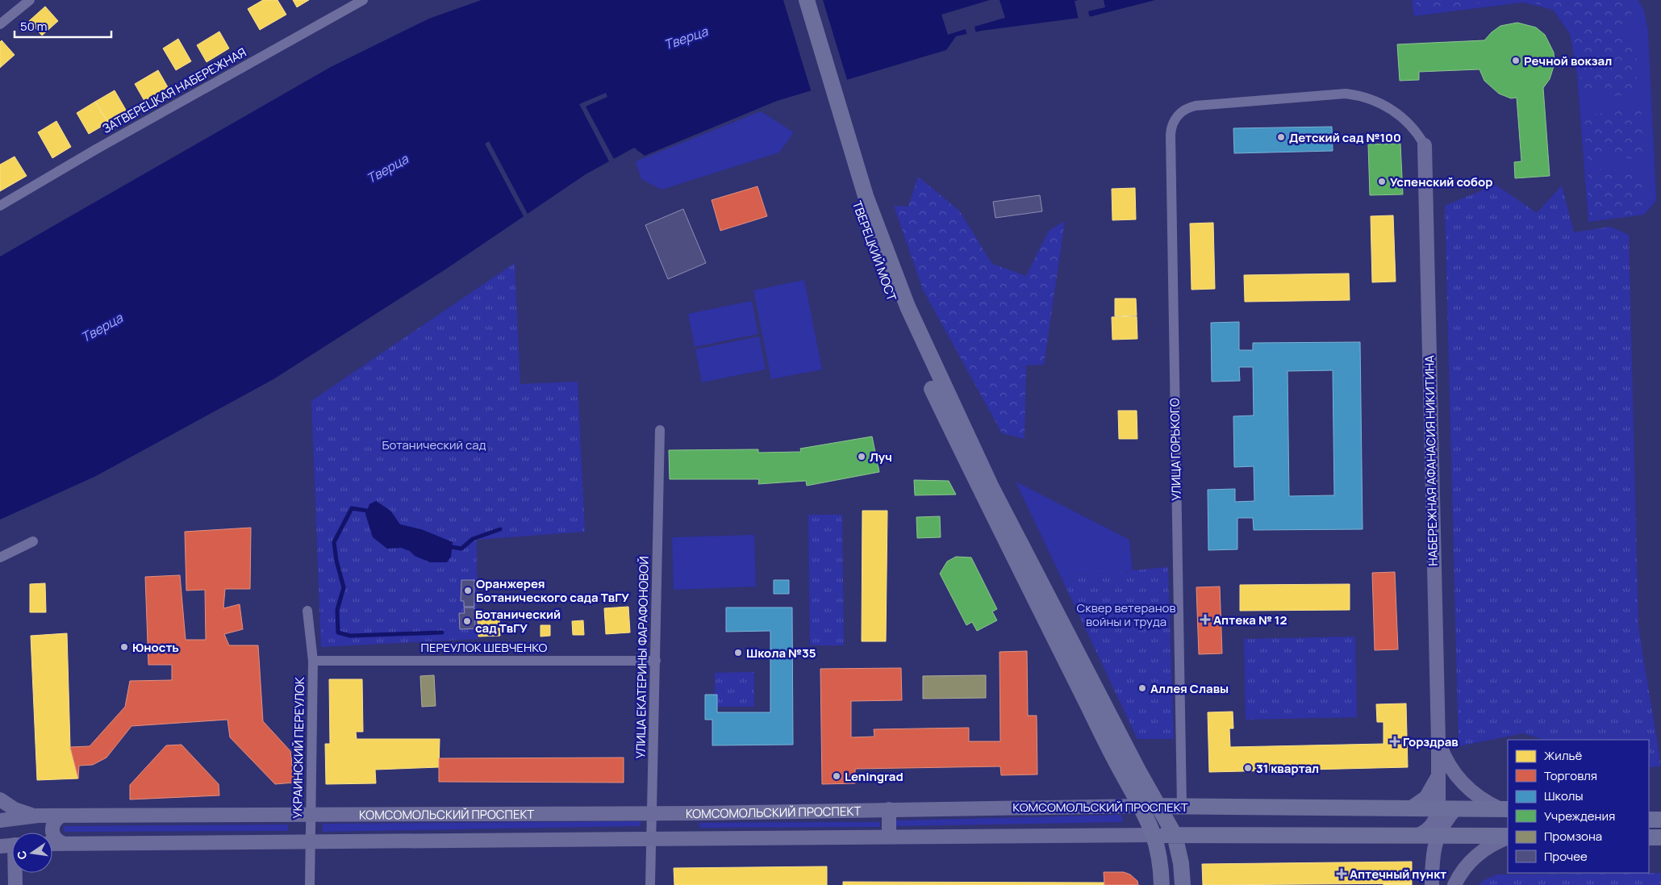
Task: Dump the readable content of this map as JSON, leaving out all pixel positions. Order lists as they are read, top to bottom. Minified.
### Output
{"streets":{"main road":["ТВЕРЕЦКИЙ МОСТ","КОМСОМОЛЬСКИЙ ПРОСПЕКТ"],"street":["ЗАТВЕРЕЦКАЯ НАБЕРЕЖНАЯ","УЛИЦА ГОРЬКОГО","НАБЕРЕЖНАЯ АФАНАСИЯ НИКИТИНА","ПЕРЕУЛОК ШЕВЧЕНКО","УЛИЦА ЕКАТЕРИНЫ ФАРАФОНОВОЙ","УКРАИНСКИЙ ПЕРЕУЛОК"]},"crossings":[["УЛИЦА ГОРЬКОГО","НАБЕРЕЖНАЯ АФАНАСИЯ НИКИТИНА"],["УЛИЦА ГОРЬКОГО","КОМСОМОЛЬСКИЙ ПРОСПЕКТ"],["НАБЕРЕЖНАЯ АФАНАСИЯ НИКИТИНА","КОМСОМОЛЬСКИЙ ПРОСПЕКТ"],["ПЕРЕУЛОК ШЕВЧЕНКО","УЛИЦА ЕКАТЕРИНЫ ФАРАФОНОВОЙ"],["ПЕРЕУЛОК ШЕВЧЕНКО","УКРАИНСКИЙ ПЕРЕУЛОК"],["УЛИЦА ЕКАТЕРИНЫ ФАРАФОНОВОЙ","КОМСОМОЛЬСКИЙ ПРОСПЕКТ"],["УКРАИНСКИЙ ПЕРЕУЛОК","КОМСОМОЛЬСКИЙ ПРОСПЕКТ"]],"water":["Тверца"],"parks":["Ботанический сад","Сквер ветеранов войны и труда"],"places":{"other":["Речной вокзал","Детский сад №100","Успенский собор","Луч","Оранжерея Ботанического сада ТвГУ","Ботанический сад ТвГУ","Юность","Школа №35","Аллея Славы","31 квартал","Leningrad"],"health":["Аптека № 12","Горздрав","Аптечный пункт"]},"legend":["Жильё","Торговля","Школы","Учреждения","Промзона","Прочее"],"scale_bar":"50 m","north":"left"}
